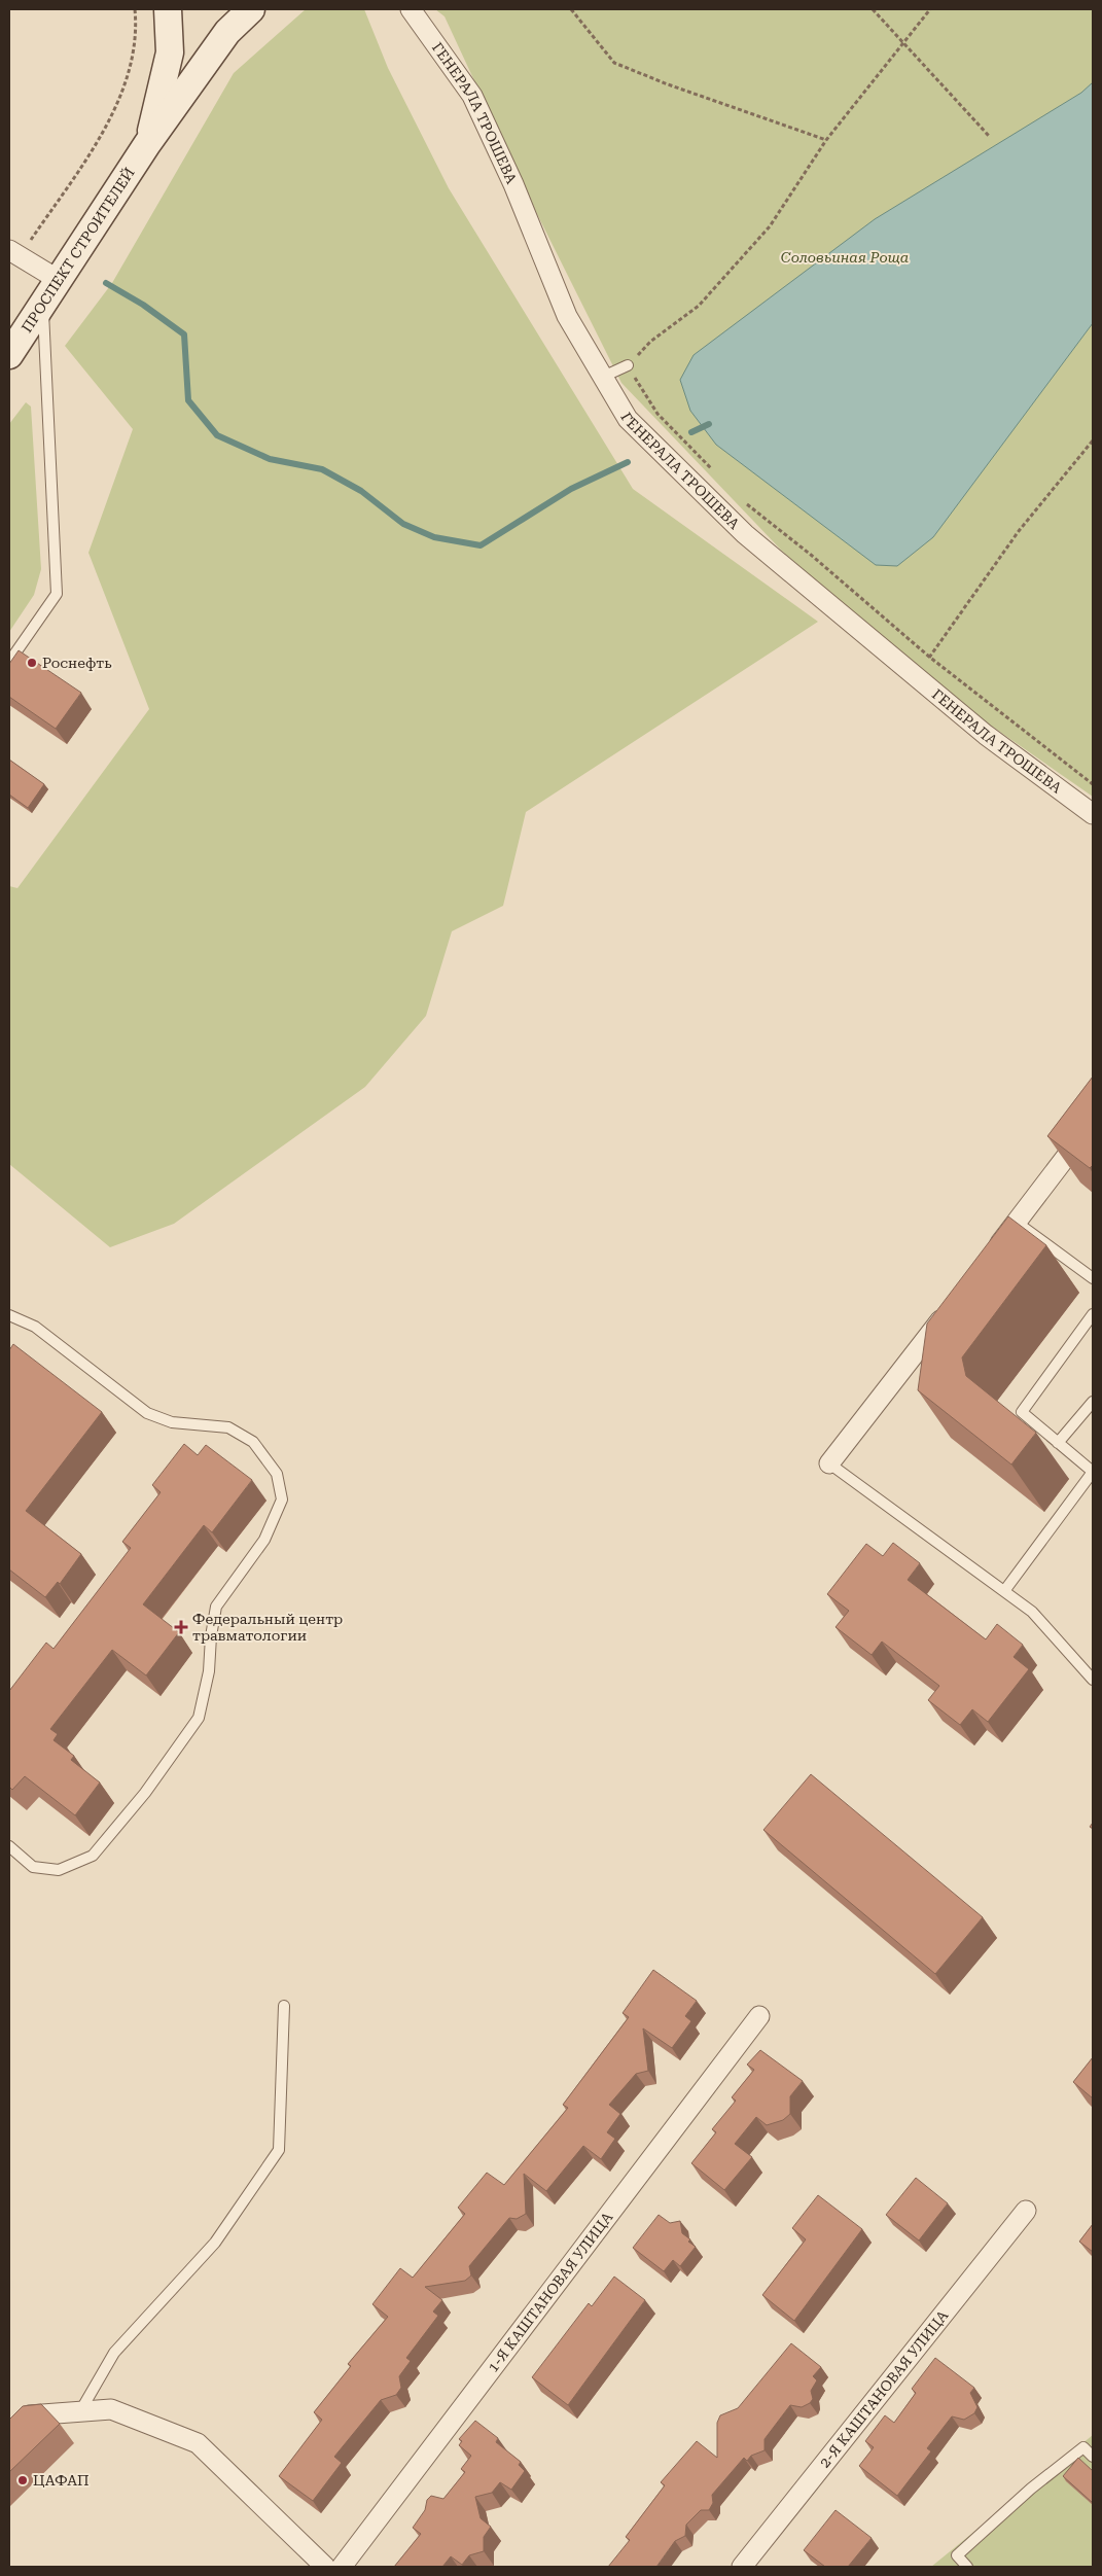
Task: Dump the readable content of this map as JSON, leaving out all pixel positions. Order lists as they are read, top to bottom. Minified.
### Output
{"streets":{"main road":["ПРОСПЕКТ СТРОИТЕЛЕЙ"],"street":["ГЕНЕРАЛА ТРОШЕВА","1-Я КАШТАНОВАЯ УЛИЦА","2-Я КАШТАНОВАЯ УЛИЦА"]},"parks":["Соловьиная Роща"],"places":{"other":["Роснефть","ЦАФАП"],"health":["Федеральный центр травматологии"]}}
